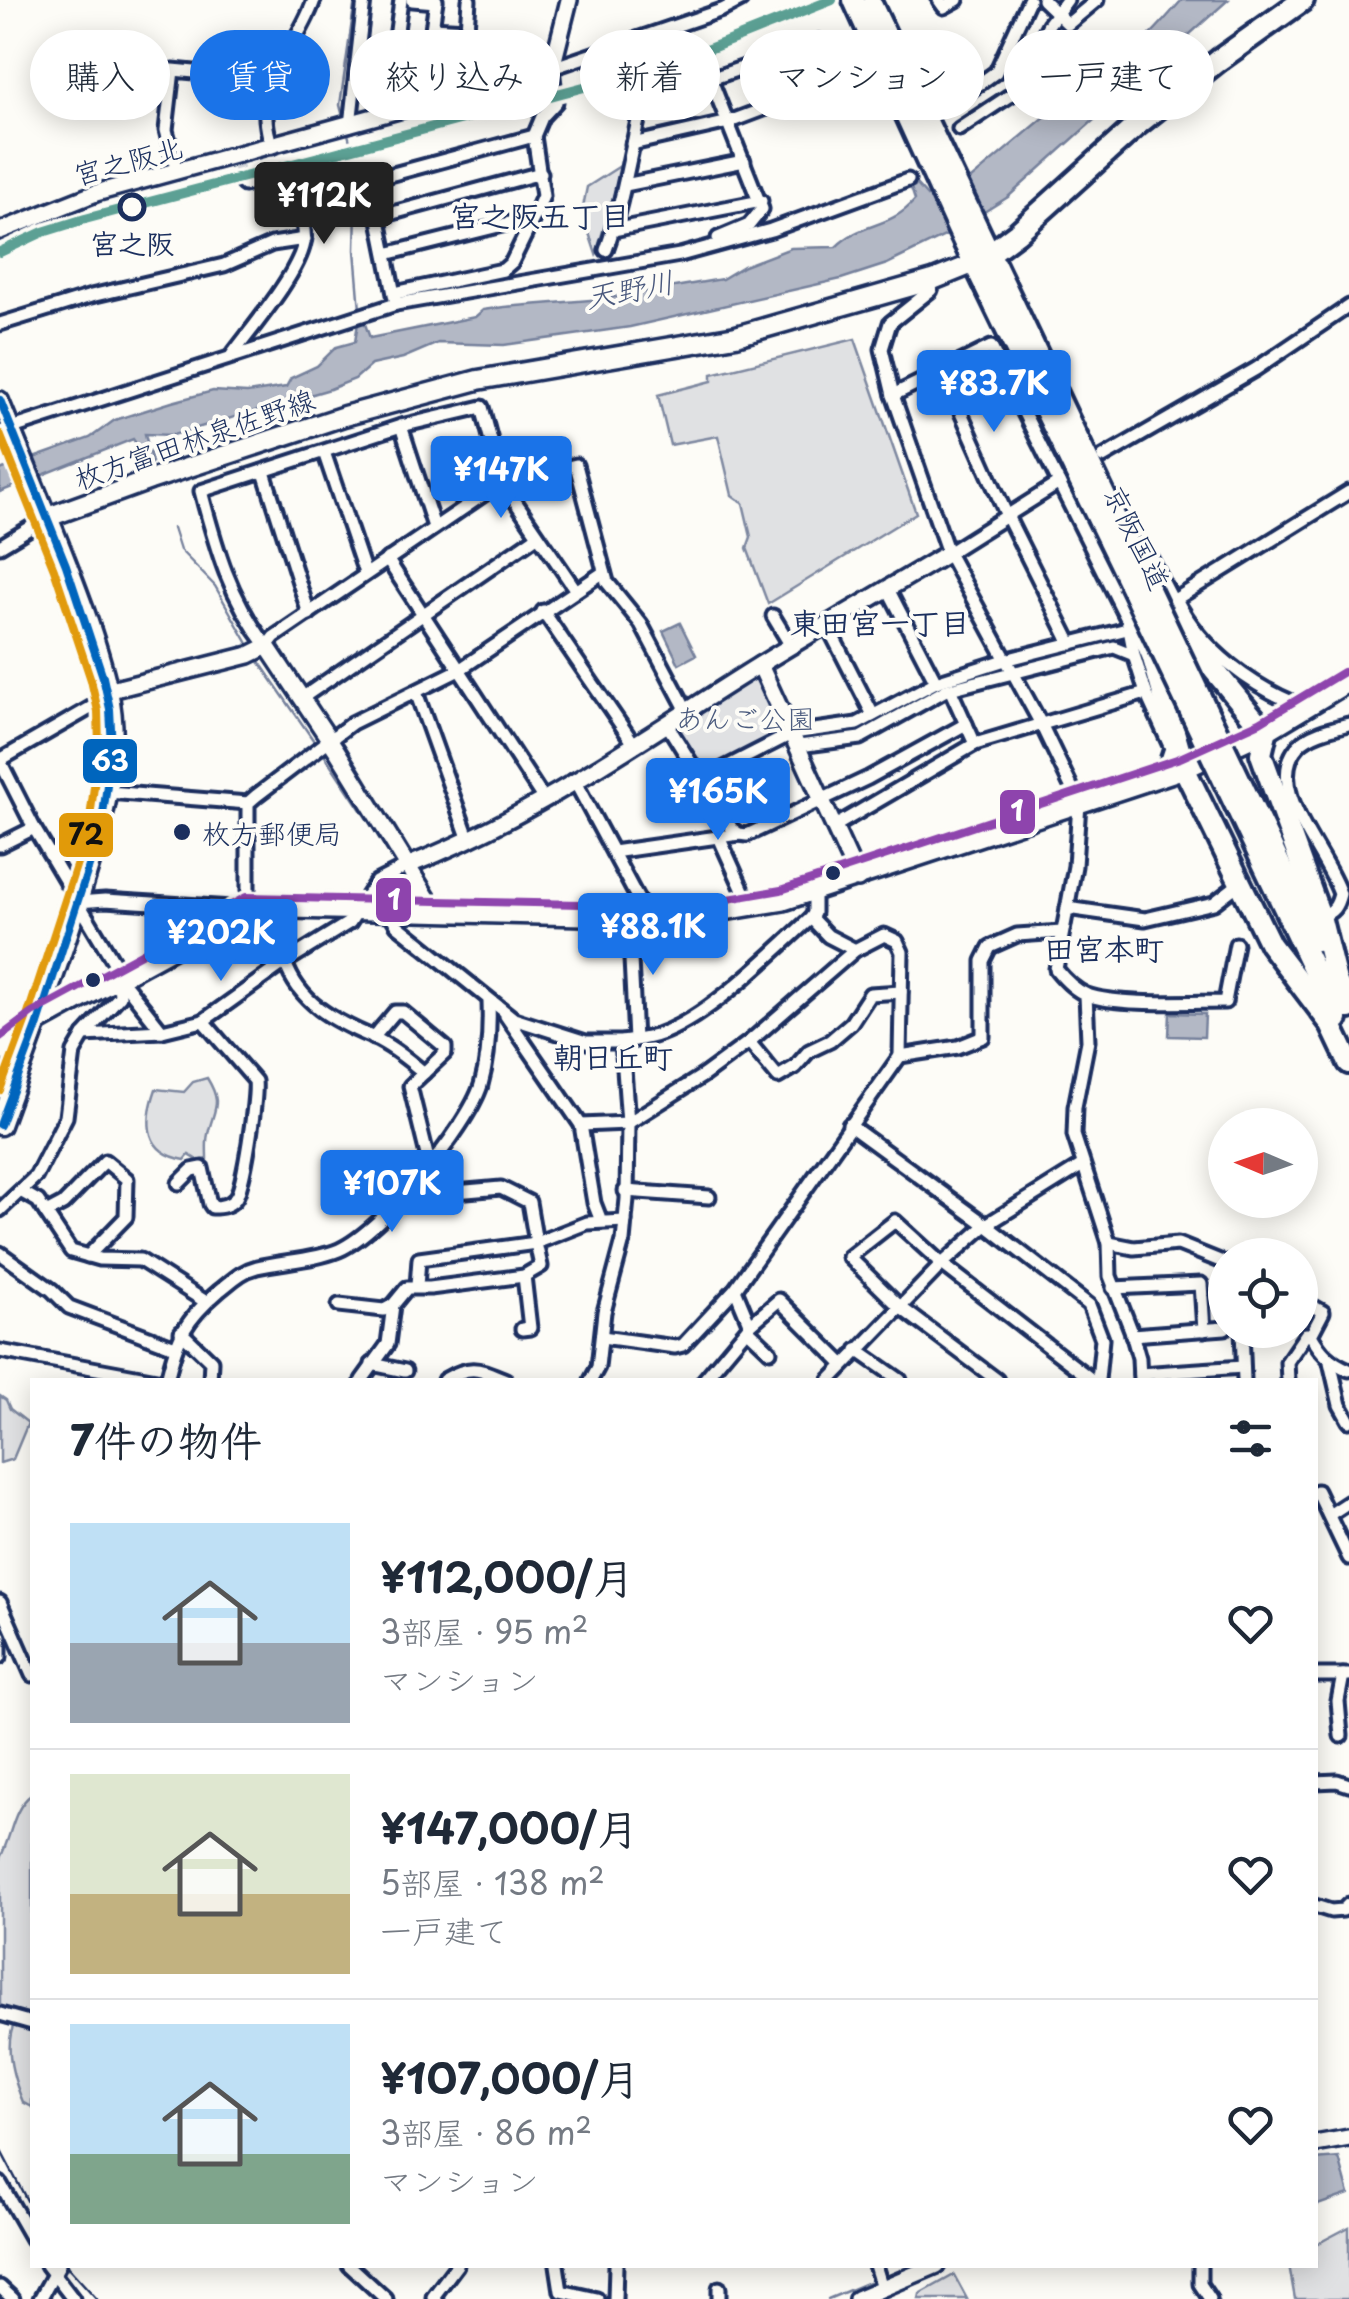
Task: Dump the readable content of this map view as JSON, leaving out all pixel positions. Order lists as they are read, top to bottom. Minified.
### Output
{"streets":{"highway":["京阪国道"],"main road":["枚方富田林泉佐野線"],"street":["宮之阪北"]},"crossings":[["枚方富田林泉佐野線","京阪国道"]],"districts":["宮之阪五丁目","東田宮一丁目","田宮本町","朝日丘町"],"water":["天野川"],"parks":["あんご公園"],"places":["宮之阪","枚方郵便局"],"lines":["transit line 63","transit line 72","transit line 1"],"north":"left","page":{"chip":["購入","賃貸","絞り込み","新着","マンション","一戸建て"],"price":["¥112K","¥83.7K","¥147K","¥165K","¥88.1K","¥202K","¥107K"],"heading":"7件の物件","list":[{"name":"¥112,000/月","note":"3部屋 · 95 m² · マンション"},{"name":"¥147,000/月","note":"5部屋 · 138 m² · 一戸建て"},{"name":"¥107,000/月","note":"3部屋 · 86 m² · マンション"}]}}
